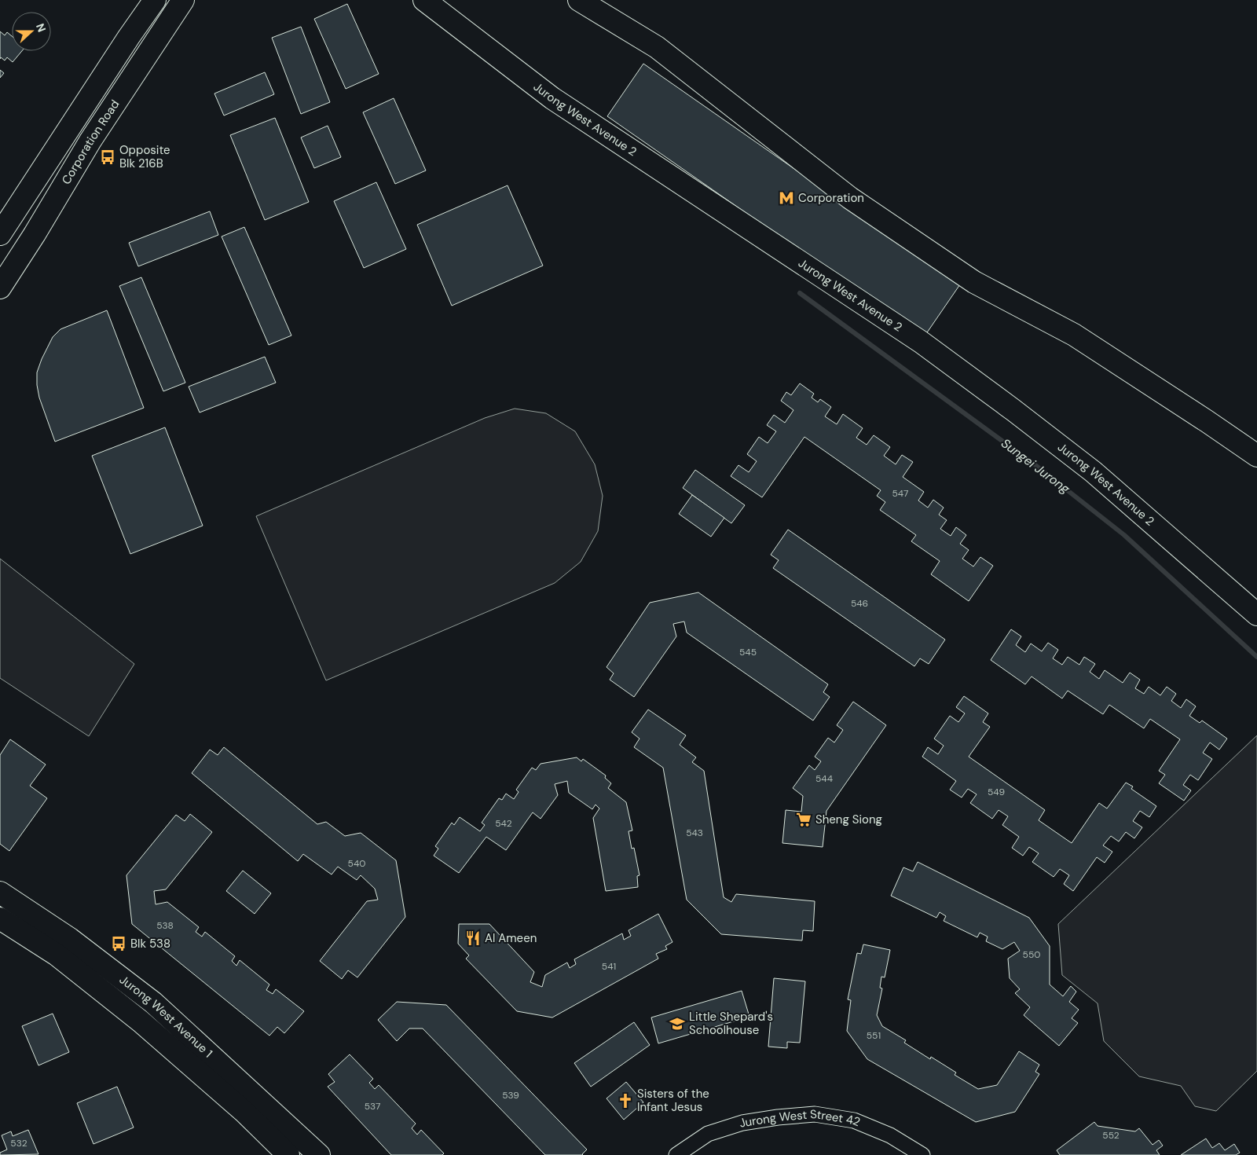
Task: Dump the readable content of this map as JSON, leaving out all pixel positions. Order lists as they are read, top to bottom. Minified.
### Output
{"streets":{"main road":["Jurong West Avenue 2","Corporation Road","Jurong West Avenue 1"],"street":["Jurong West Street 42"]},"water":["Sungei Jurong"],"places":{"bus stop":["Opposite Blk 216B","Blk 538"],"metro station":["Corporation"],"supermarket":["Sheng Siong"],"restaurant":["Al Ameen"],"school or university":["Little Shepard's Schoolhouse"],"church":["Sisters of the Infant Jesus"]},"house_numbers":["547","546","545","544","549","542","543","540","538","550","541","551","539","537","552","532"],"north":"right"}
